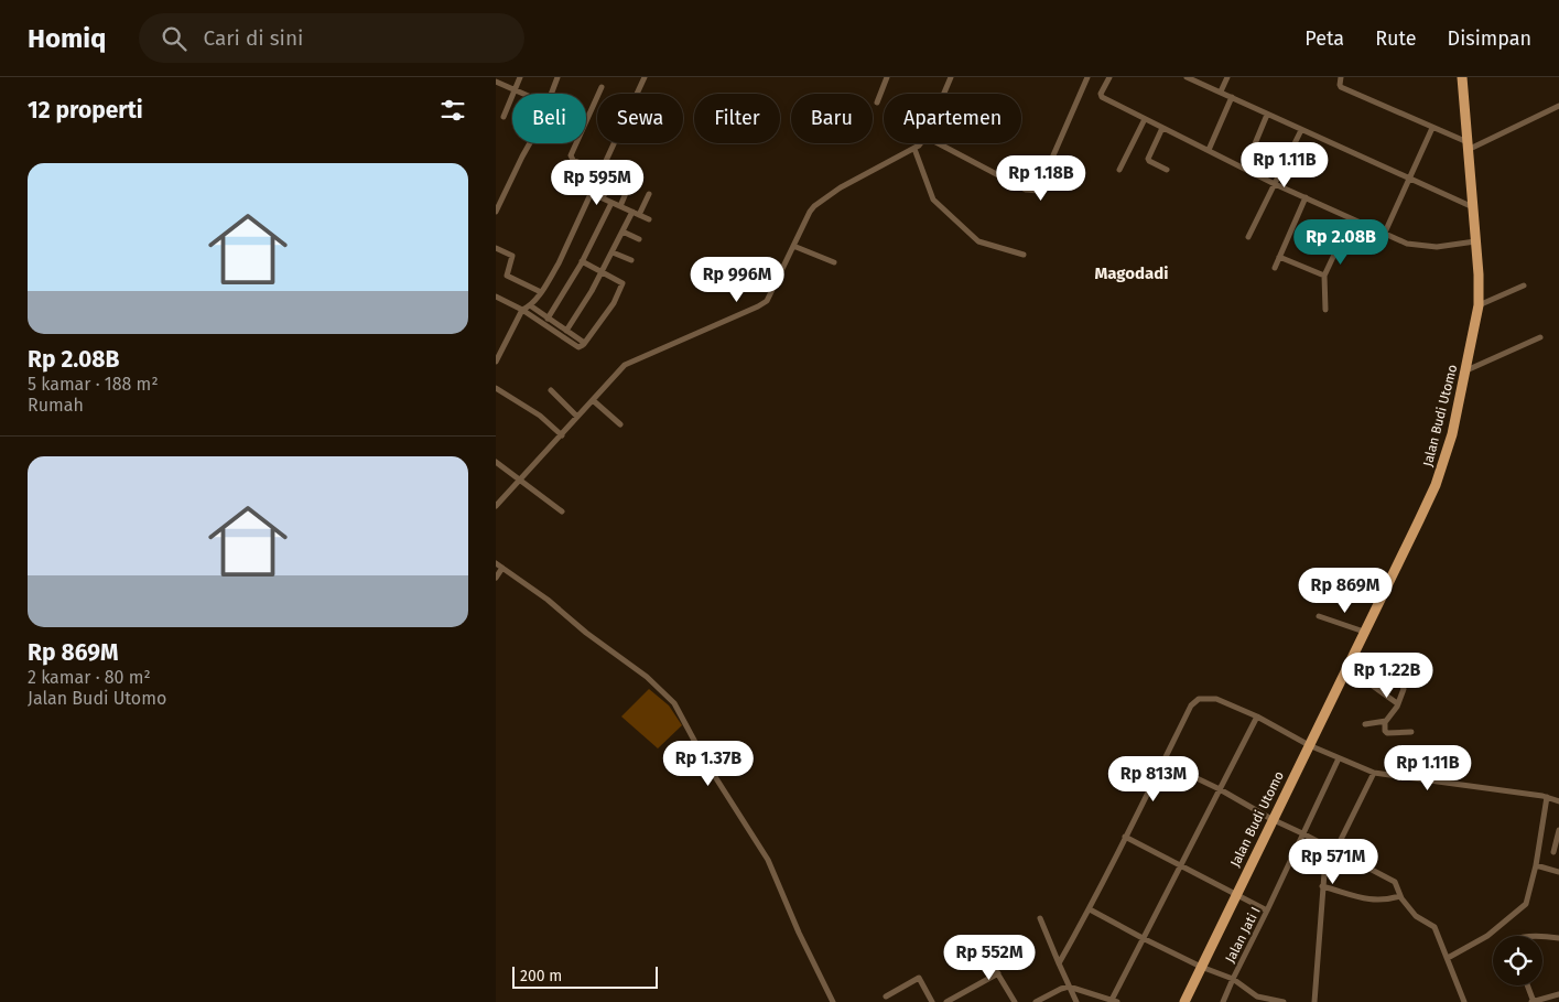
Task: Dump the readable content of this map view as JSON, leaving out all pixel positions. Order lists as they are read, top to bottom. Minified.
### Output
{"streets":{"main road":["Jalan Budi Utomo"],"street":["Jalan Jati I"]},"districts":["Magodadi"],"scale_bar":"200 m","page":{"header":"Homiq","search":"Cari di sini","nav":["Peta","Rute","Disimpan"],"heading":"12 properti","chip":["Beli","Sewa","Filter","Baru","Apartemen"],"price":["Rp 1.11B","Rp 1.18B","Rp 595M","Rp 2.08B","Rp 996M","Rp 869M","Rp 1.22B","Rp 1.37B","Rp 1.11B","Rp 813M","Rp 571M","Rp 552M"],"list":[{"name":"Rp 2.08B","note":"5 kamar · 188 m² · Rumah"},{"name":"Rp 869M","note":"2 kamar · 80 m² · Jalan Budi Utomo"}],"scale":"200 m"}}
